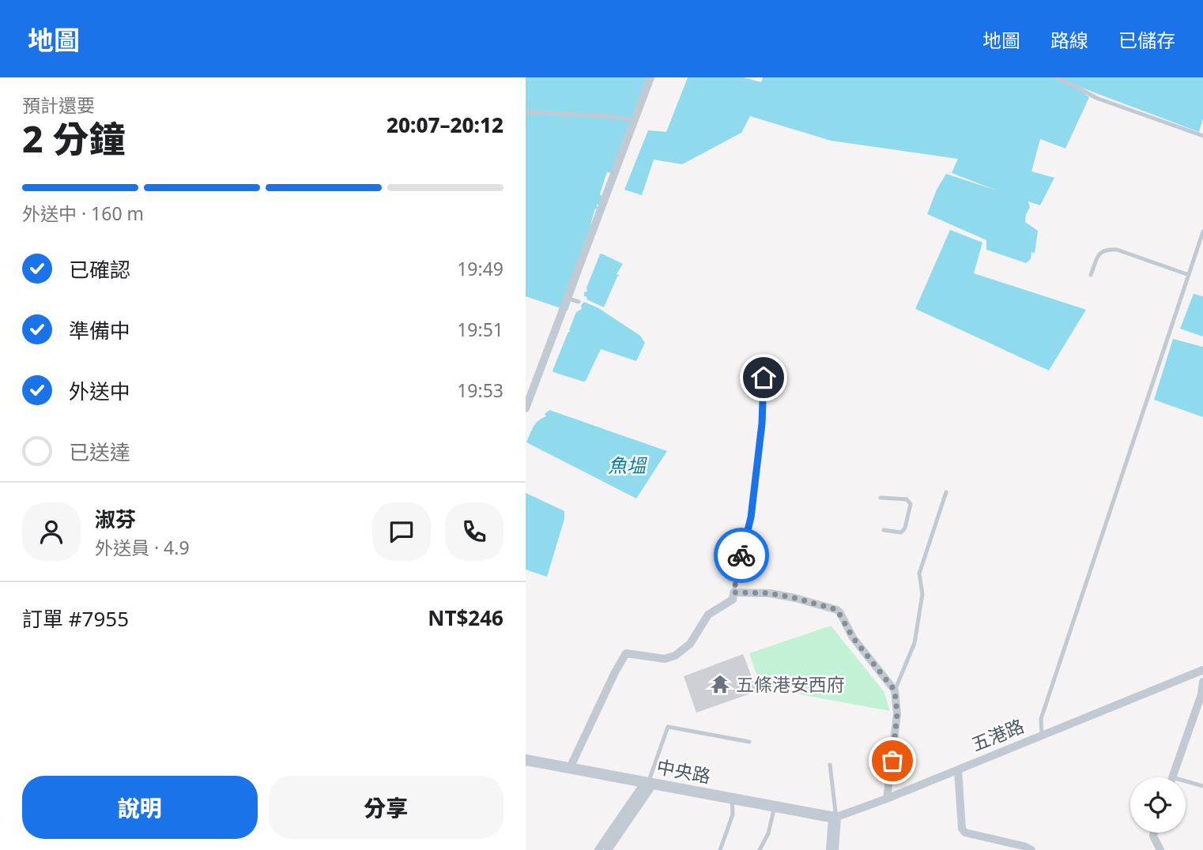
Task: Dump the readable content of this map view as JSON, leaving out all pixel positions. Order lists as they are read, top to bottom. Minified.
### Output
{"streets":{"street":["五港路","中央路"]},"crossings":[["五港路","中央路"]],"water":["魚塭"],"places":{"temple":["五條港安西府"]},"page":{"header":"地圖","nav":["地圖","路線","已儲存"],"heading":["2 分鐘","預計還要","20:07–20:12"],"panel":["淑芬","外送員 · 4.9","訂單 #7955","NT$246"],"bar":"外送中 · 160 m","list":[["已確認","19:49"],["準備中","19:51"],["外送中","19:53"],"已送達"],"buttons":["說明","分享"]}}
